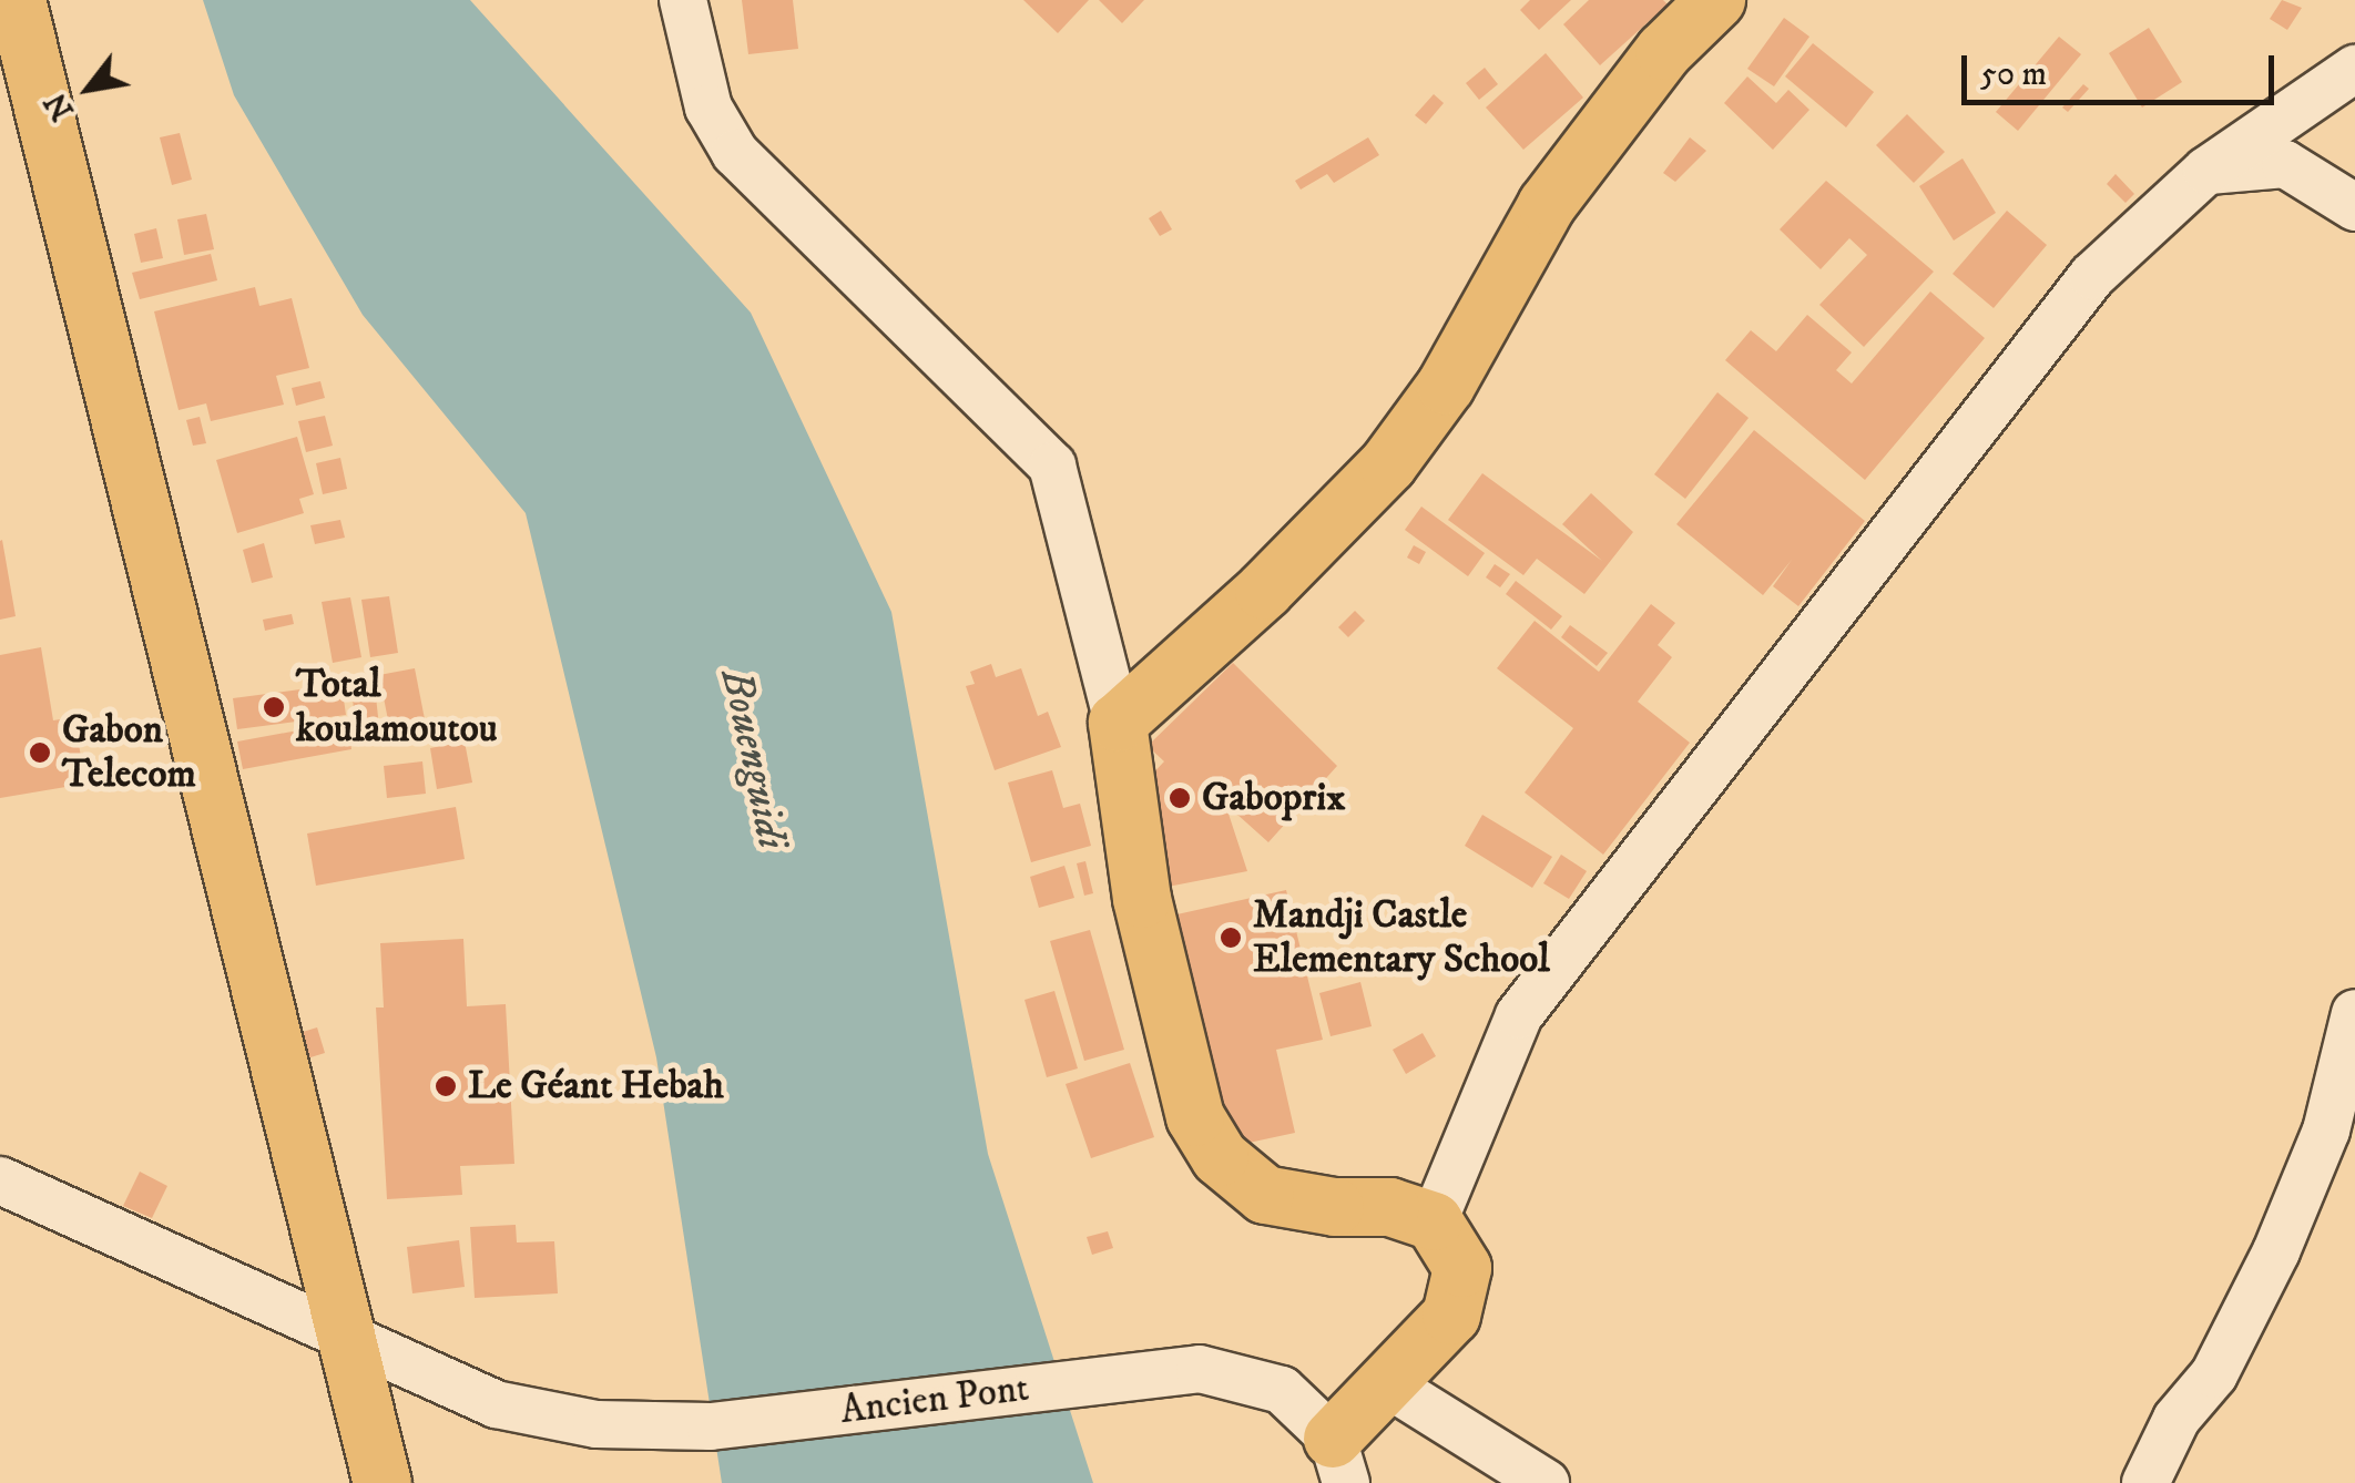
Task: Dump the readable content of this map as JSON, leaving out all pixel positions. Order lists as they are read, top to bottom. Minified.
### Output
{"streets":{"street":["Ancien Pont"]},"water":["Bouenguidi"],"places":["Total koulamoutou","Gabon Telecom","Gaboprix","Mandji Castle Elementary School","Le Géant Hebah"],"scale_bar":"50 m","north":"bottom left"}
